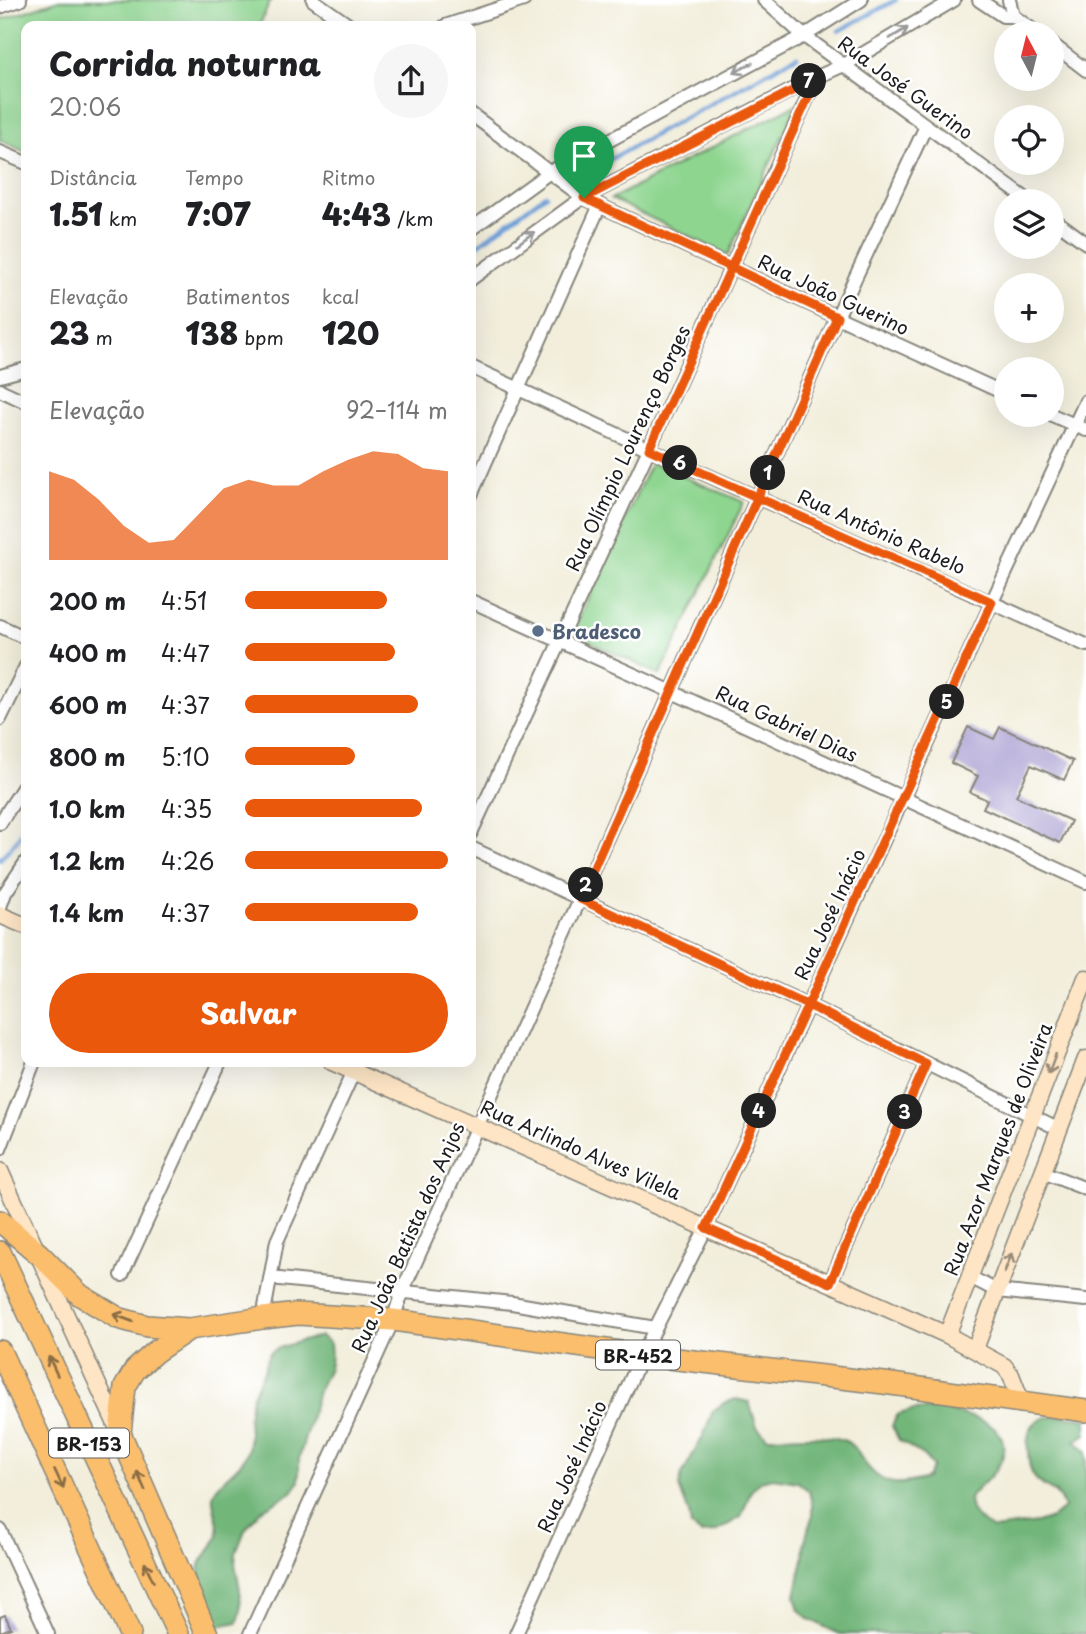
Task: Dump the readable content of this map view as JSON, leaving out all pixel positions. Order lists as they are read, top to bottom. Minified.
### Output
{"streets":{"highway":["BR-452","BR-153"],"street":["Rua José Guerino","Rua João Guerino","Rua Olímpio Lourenço Borges","Rua Antônio Rabelo","Rua Gabriel Dias","Rua José Inácio","Rua Arlindo Alves Vilela","Rua Azor Marques de Oliveira","Rua João Batista dos Anjos"]},"crossings":[["Rua José Guerino","Rua João Batista dos Anjos"],["Rua João Guerino","Rua Olímpio Lourenço Borges"],["Rua João Guerino","Rua João Batista dos Anjos"],["Rua Olímpio Lourenço Borges","Rua Antônio Rabelo"],["Rua Olímpio Lourenço Borges","Rua Gabriel Dias"],["Rua Antônio Rabelo","Rua José Inácio"],["Rua Antônio Rabelo","Rua João Batista dos Anjos"],["Rua Gabriel Dias","Rua José Inácio"],["Rua Gabriel Dias","Rua João Batista dos Anjos"],["Rua José Inácio","Rua Arlindo Alves Vilela"],["Rua José Inácio","BR-452"],["Rua Arlindo Alves Vilela","Rua Azor Marques de Oliveira"],["Rua Arlindo Alves Vilela","Rua João Batista dos Anjos"],["Rua Arlindo Alves Vilela","BR-452"],["Rua João Batista dos Anjos","BR-452"]],"places":["Bradesco"],"north":"top","page":{"map_buttons":["+","−"],"heading":["Corrida noturna","20:06"],"pins":["7","6","1","5","2","4","3"],"stats":[["Distância","1.51 km"],["Tempo","7:07"],["Ritmo","4:43 /km"],["Elevação","23 m"],["Batimentos","138 bpm"],["kcal","120"]],"chart":["Elevação","92–114 m"],"list":[{"name":"200 m","note":"4:51"},{"name":"400 m","note":"4:47"},{"name":"600 m","note":"4:37"},{"name":"800 m","note":"5:10"},{"name":"1.0 km","note":"4:35"},{"name":"1.2 km","note":"4:26"},{"name":"1.4 km","note":"4:37"}],"buttons":"Salvar"}}
